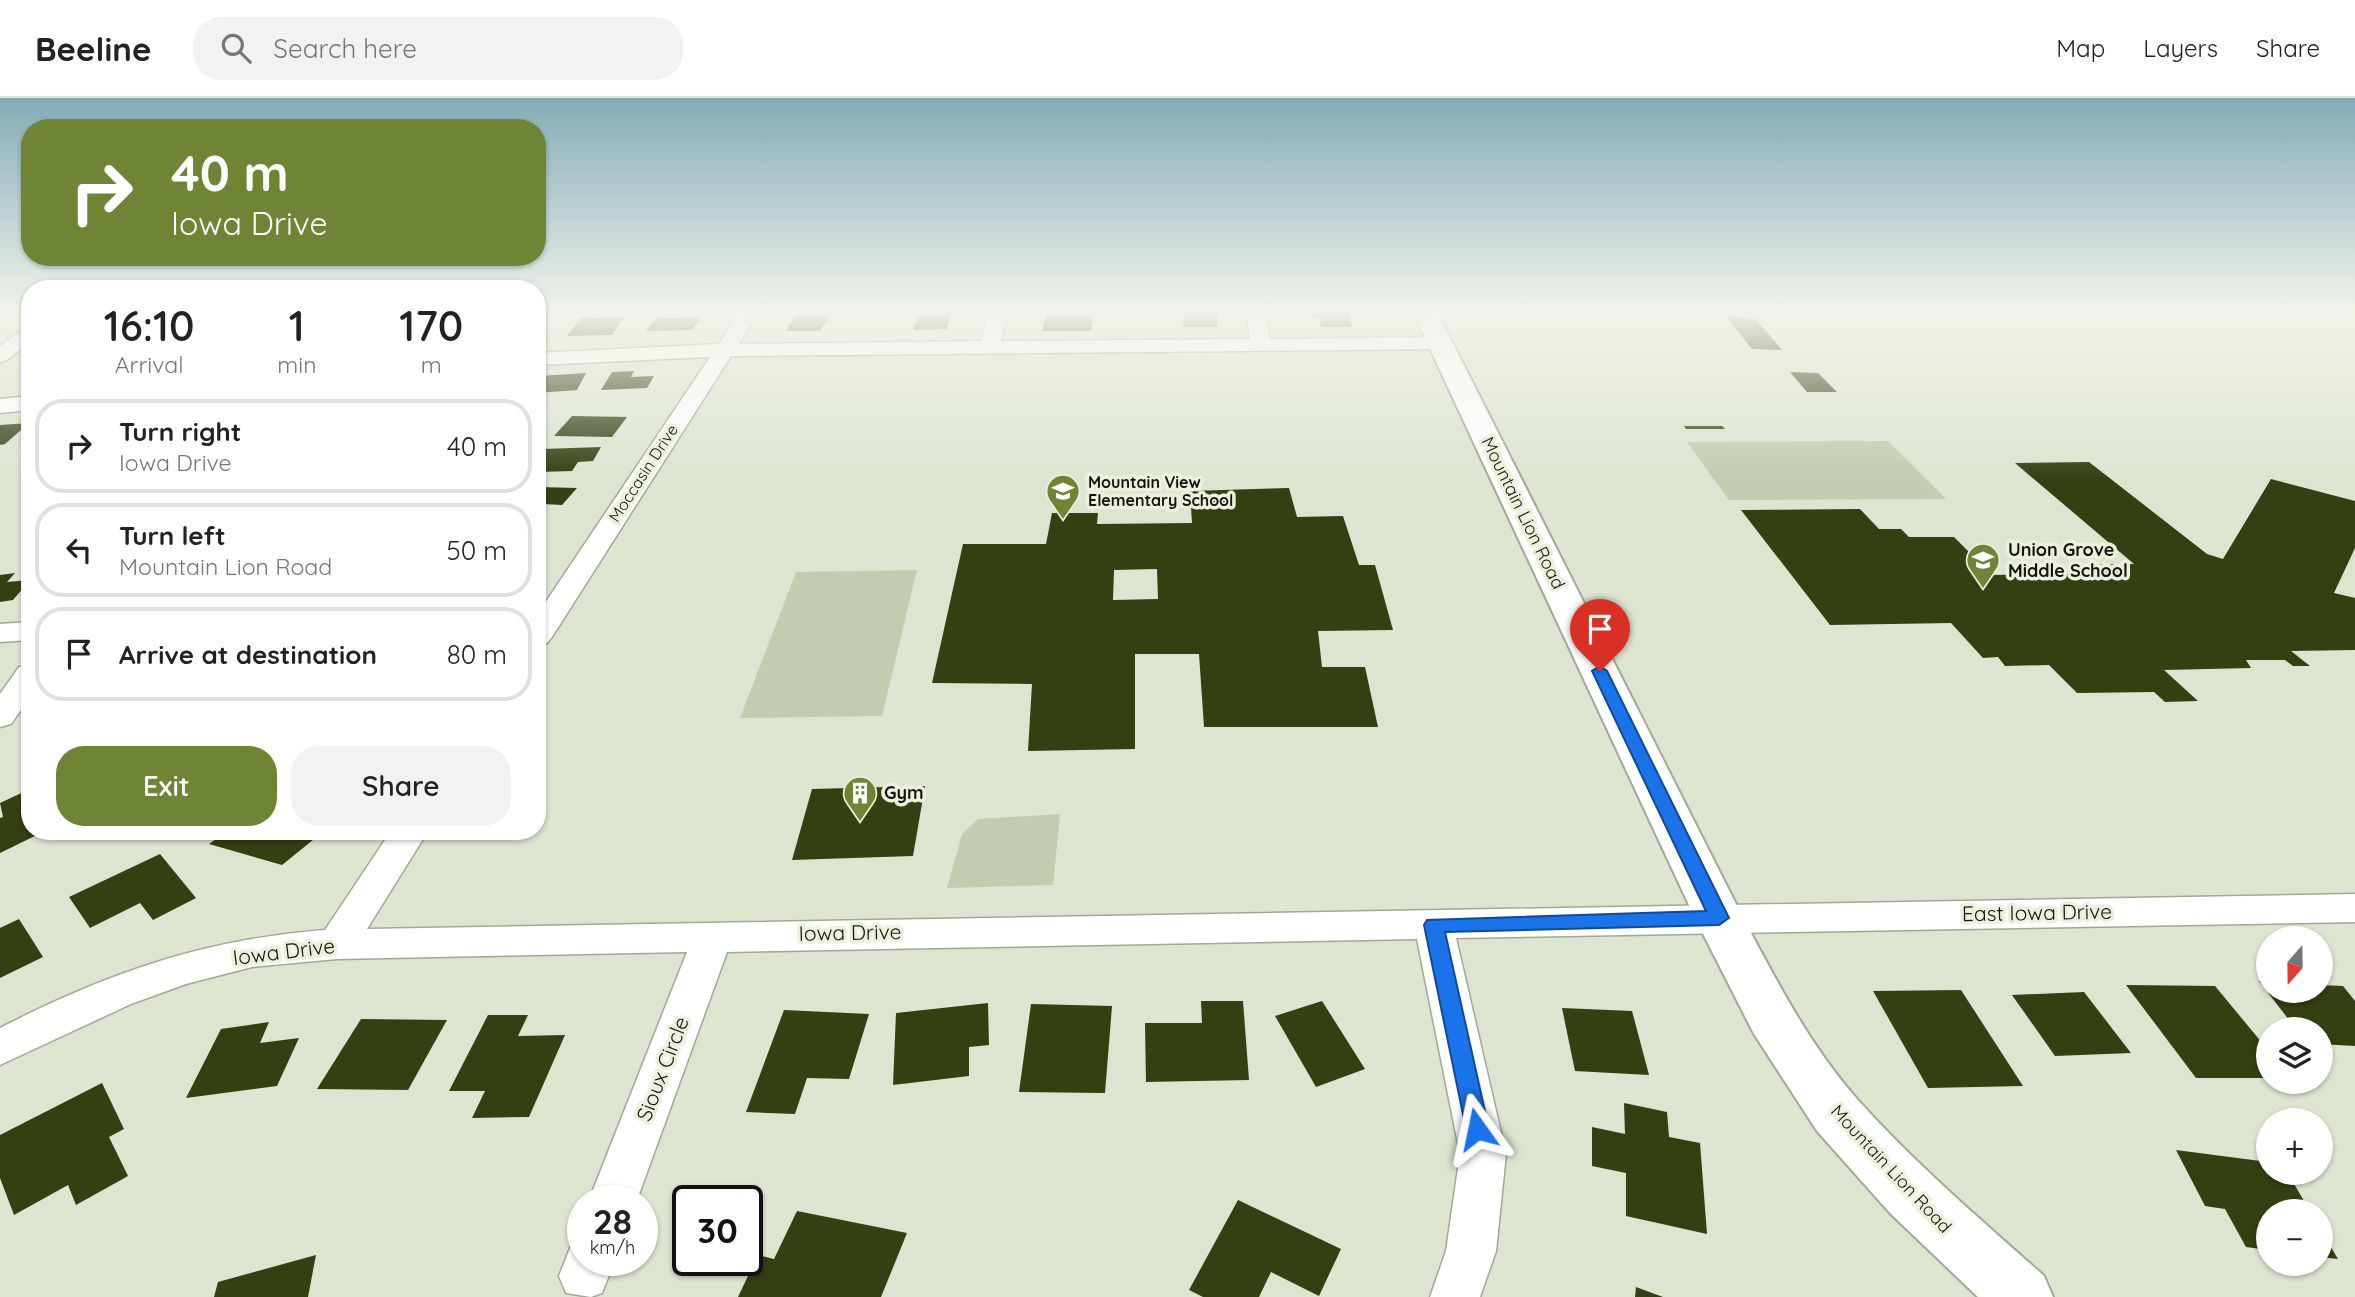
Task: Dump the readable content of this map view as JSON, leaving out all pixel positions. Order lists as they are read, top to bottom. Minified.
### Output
{"streets":{"street":["Moccasin Drive","Mountain Lion Road","East Iowa Drive","Iowa Drive","Sioux Circle"]},"crossings":[["Mountain Lion Road","East Iowa Drive"],["Mountain Lion Road","Iowa Drive"],["East Iowa Drive","Iowa Drive"],["Iowa Drive","Sioux Circle"]],"places":{"school or university":["Mountain View Elementary School","Union Grove Middle School"],"building":["Gym"]},"north":"bottom","page":{"header":"Beeline","search":"Search here","nav":["Map","Layers","Share"],"turn":["40 m","Iowa Drive"],"eta":["16:10","Arrival","1","min","170","m"],"list":[{"name":"Turn right","note":"Iowa Drive","value":"40 m"},{"name":"Turn left","note":"Mountain Lion Road","value":"50 m"},{"name":"Arrive at destination","value":"80 m"}],"buttons":["Exit","Share"],"map_buttons":["+","−"],"speed":"28 km/h","limit":"30"}}
